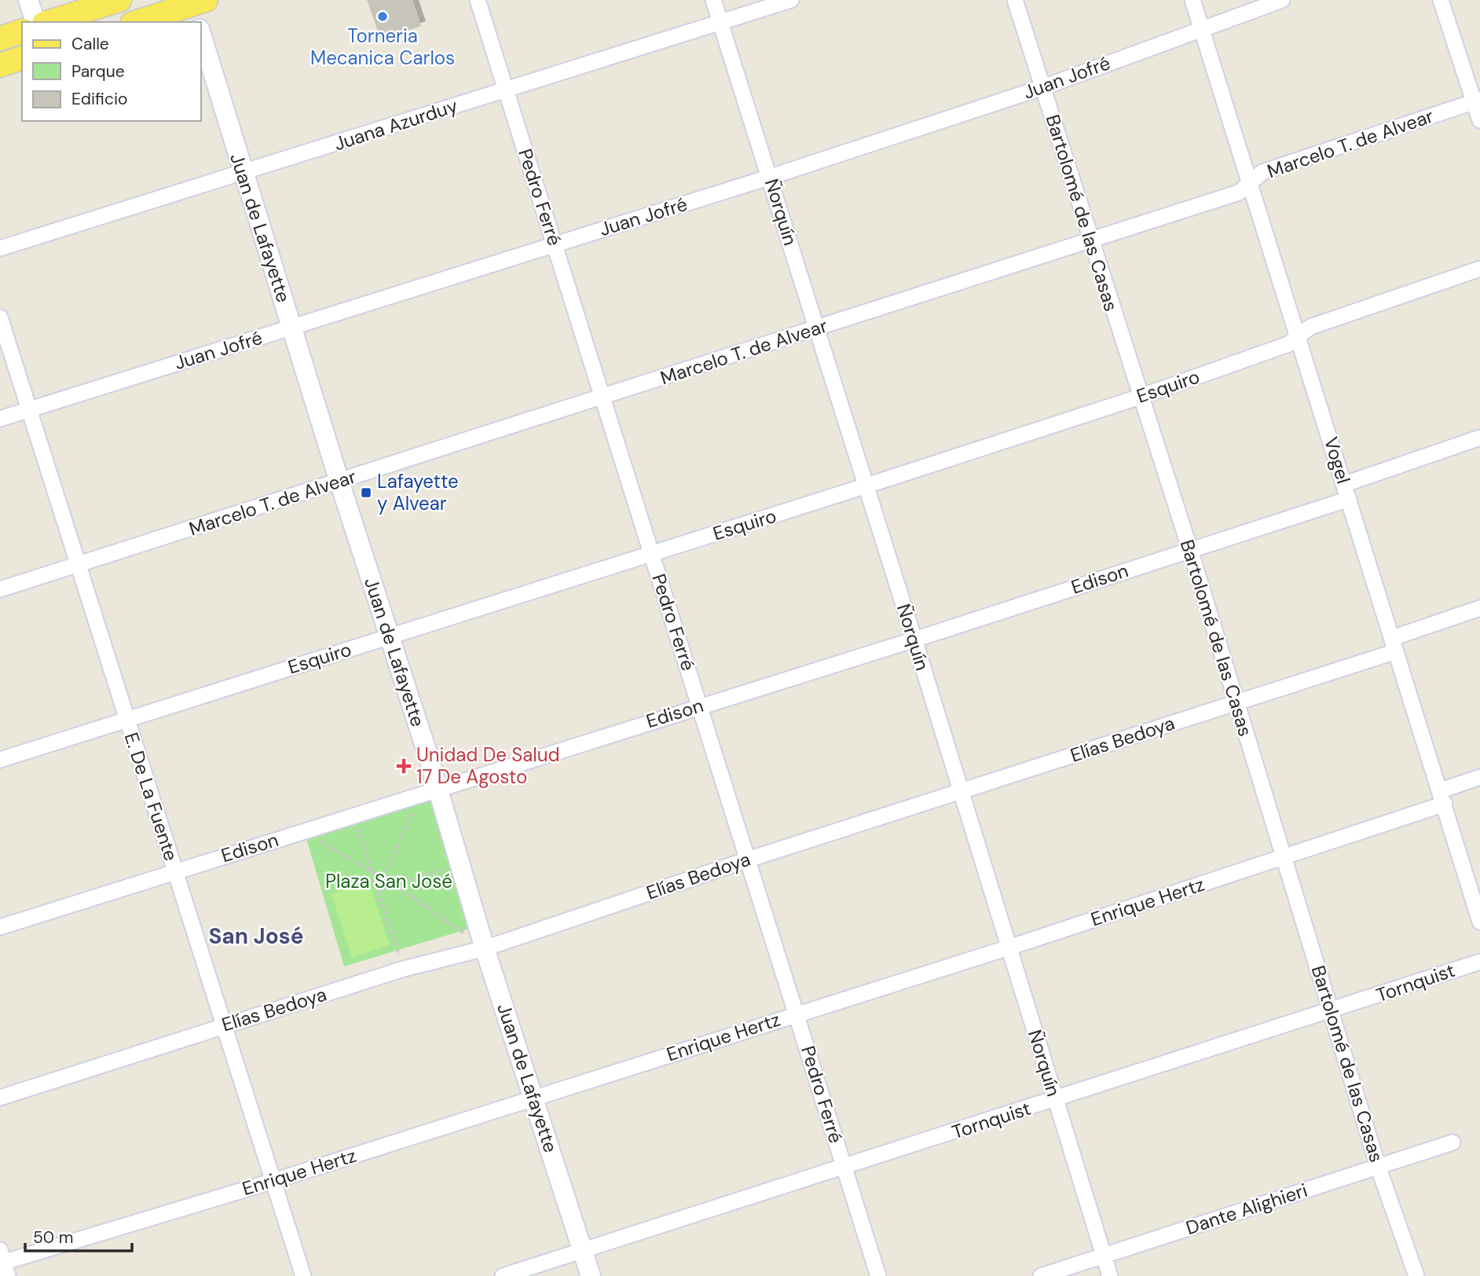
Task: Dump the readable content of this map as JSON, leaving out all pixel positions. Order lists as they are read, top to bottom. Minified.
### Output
{"streets":{"street":["Juan Jofré","Juana Azurduy","Marcelo T. de Alvear","Pedro Ferré","Ñorquín","Bartolomé de las Casas","Juan de Lafayette","Esquiro","Vogel","Edison","Elías Bedoya","E. De La Fuente","Enrique Hertz","Tornquist","Dante Alighieri"]},"crossings":[["Juan Jofré","Pedro Ferré"],["Juan Jofré","Ñorquín"],["Juan Jofré","Bartolomé de las Casas"],["Juan Jofré","Juan de Lafayette"],["Juan Jofré","Vogel"],["Juan Jofré","E. De La Fuente"],["Juana Azurduy","Pedro Ferré"],["Juana Azurduy","Ñorquín"],["Juana Azurduy","Juan de Lafayette"],["Marcelo T. de Alvear","Pedro Ferré"],["Marcelo T. de Alvear","Ñorquín"],["Marcelo T. de Alvear","Bartolomé de las Casas"],["Marcelo T. de Alvear","Juan de Lafayette"],["Marcelo T. de Alvear","Vogel"],["Marcelo T. de Alvear","E. De La Fuente"],["Pedro Ferré","Esquiro"],["Pedro Ferré","Edison"],["Pedro Ferré","Elías Bedoya"],["Pedro Ferré","Enrique Hertz"],["Pedro Ferré","Tornquist"],["Ñorquín","Esquiro"],["Ñorquín","Edison"],["Ñorquín","Elías Bedoya"],["Ñorquín","Enrique Hertz"],["Ñorquín","Tornquist"],["Ñorquín","Dante Alighieri"],["Bartolomé de las Casas","Esquiro"],["Bartolomé de las Casas","Edison"],["Bartolomé de las Casas","Elías Bedoya"],["Bartolomé de las Casas","Enrique Hertz"],["Bartolomé de las Casas","Tornquist"],["Bartolomé de las Casas","Dante Alighieri"],["Juan de Lafayette","Esquiro"],["Juan de Lafayette","Edison"],["Juan de Lafayette","Elías Bedoya"],["Juan de Lafayette","Enrique Hertz"],["Juan de Lafayette","Tornquist"],["Esquiro","Vogel"],["Esquiro","E. De La Fuente"],["Vogel","Edison"],["Vogel","Elías Bedoya"],["Vogel","Enrique Hertz"],["Edison","E. De La Fuente"],["Elías Bedoya","E. De La Fuente"],["E. De La Fuente","Enrique Hertz"]],"districts":["San José"],"parks":["Plaza San José"],"places":{"other":["Torneria Mecanica Carlos"],"transit":["Lafayette y Alvear"],"health":["Unidad De Salud 17 De Agosto"]},"legend":["Calle","Parque","Edificio"],"scale_bar":"50 m"}
